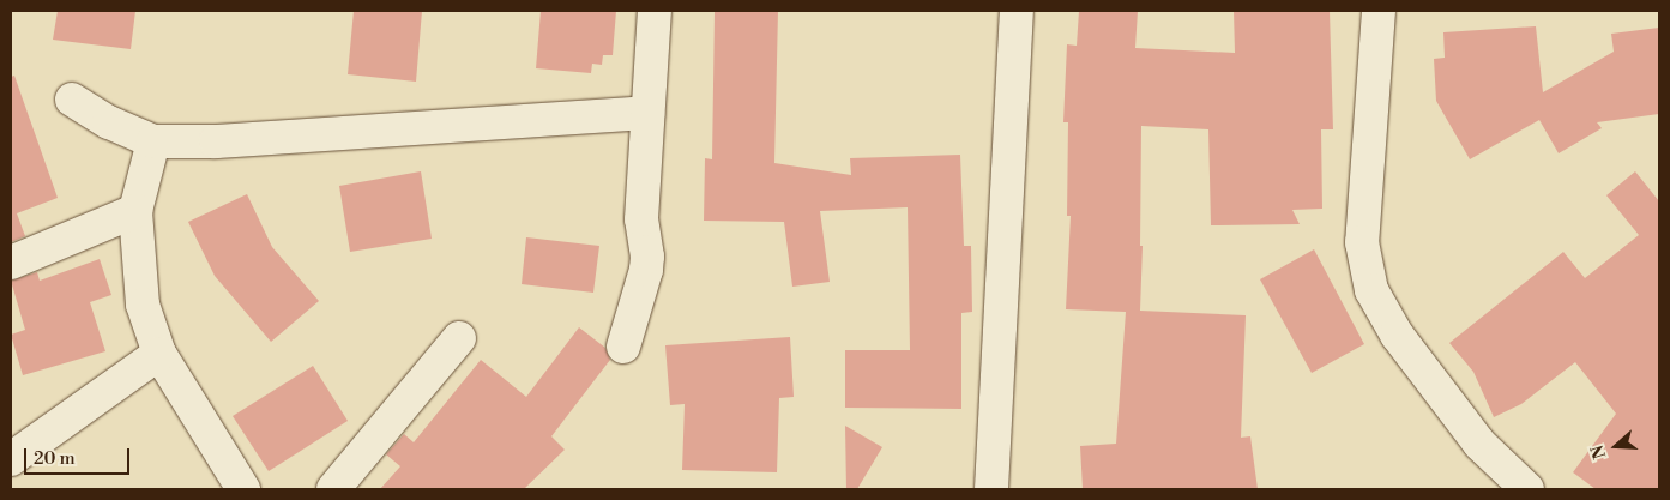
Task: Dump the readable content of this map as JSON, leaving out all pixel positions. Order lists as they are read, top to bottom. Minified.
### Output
{"scale_bar":"20 m","north":"left"}
